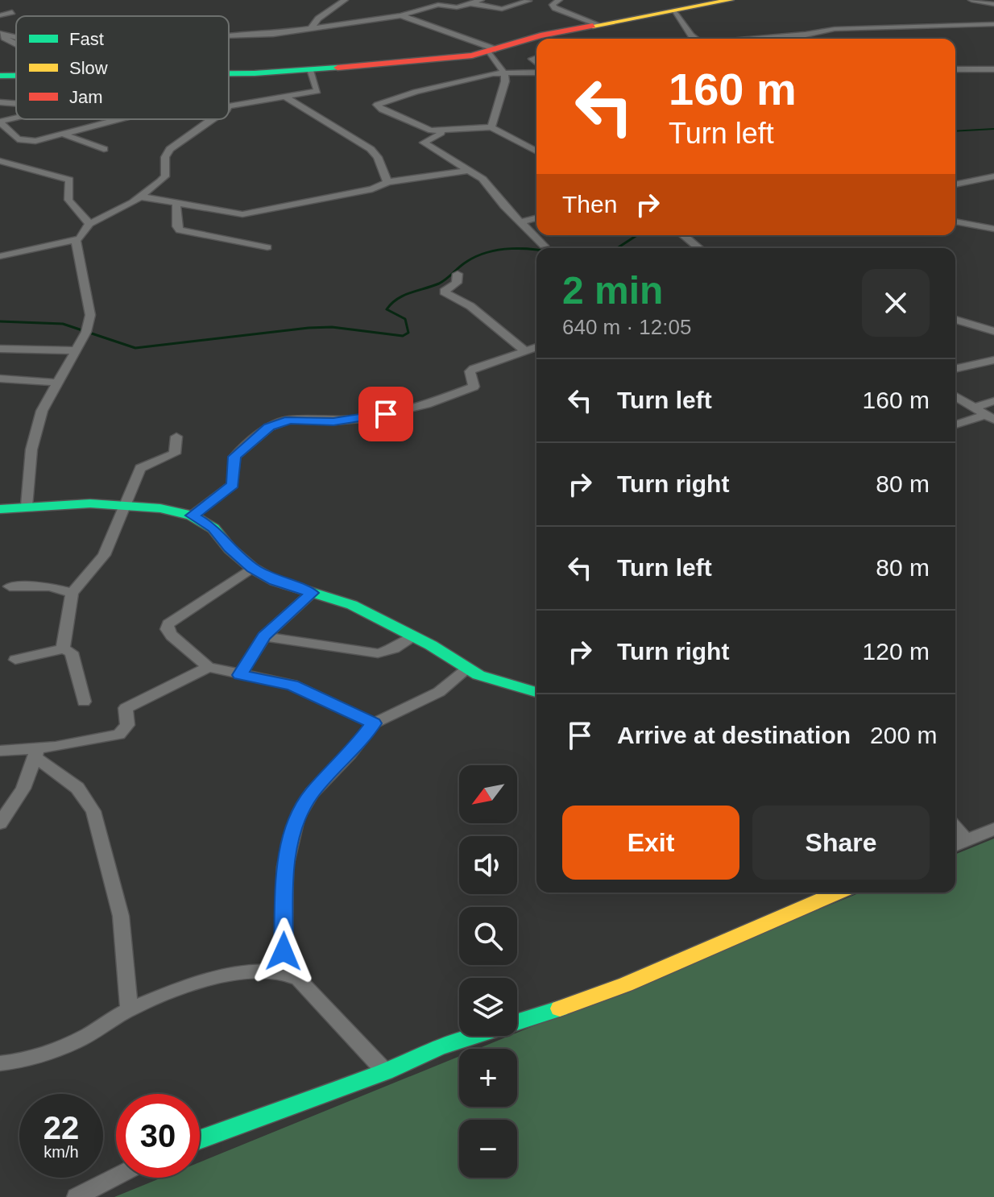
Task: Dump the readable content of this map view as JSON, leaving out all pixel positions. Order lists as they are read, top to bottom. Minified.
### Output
{"legend":["Fast","Slow","Jam"],"north":"bottom left","page":{"turn":["160 m","Turn left"],"then":"Then","heading":["2 min","640 m · 12:05"],"list":[{"name":"Turn left","value":"160 m"},{"name":"Turn right","value":"80 m"},{"name":"Turn left","value":"80 m"},{"name":"Turn right","value":"120 m"},{"name":"Arrive at destination","value":"200 m"}],"map_buttons":["+","−"],"buttons":["Exit","Share"],"speed":"22 km/h","limit":"30"}}
